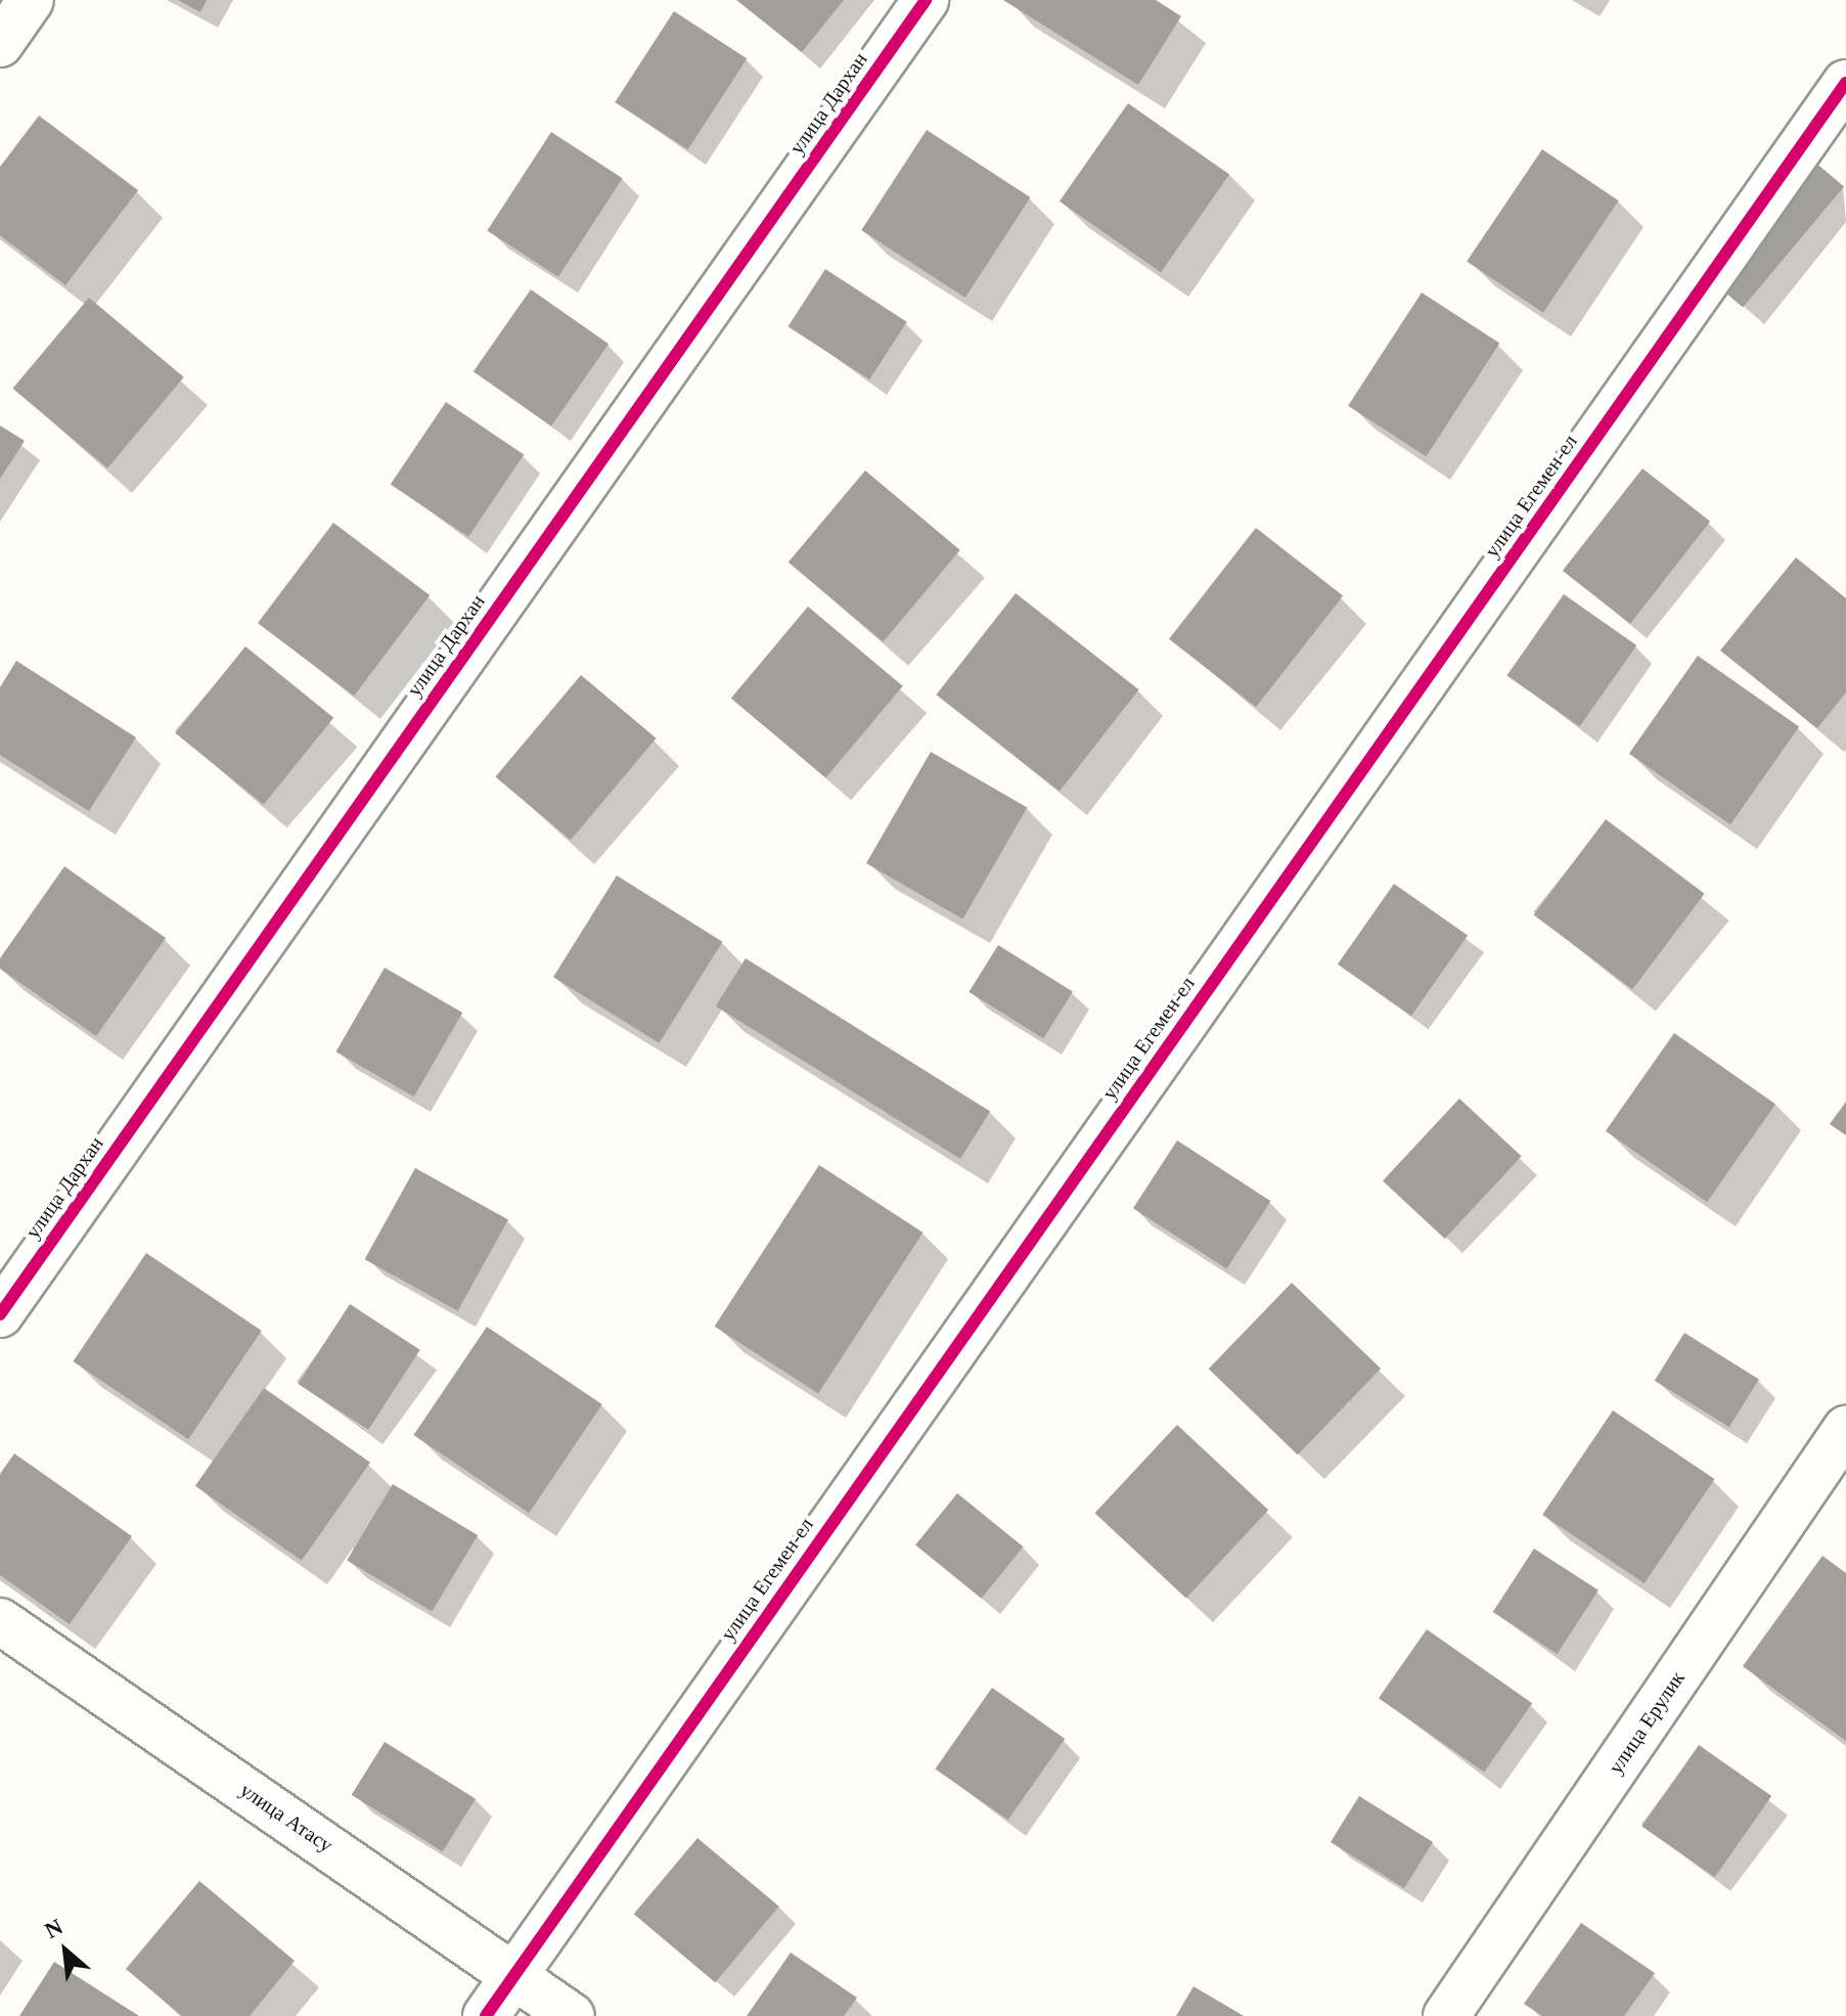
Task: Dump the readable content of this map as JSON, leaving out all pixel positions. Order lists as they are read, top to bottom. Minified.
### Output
{"streets":{"street":["улица Дархан","улица Егемен-ел","улица Ерулик","улица Атасу"]},"crossings":[["улица Егемен-ел","улица Атасу"]],"north":"top left"}
